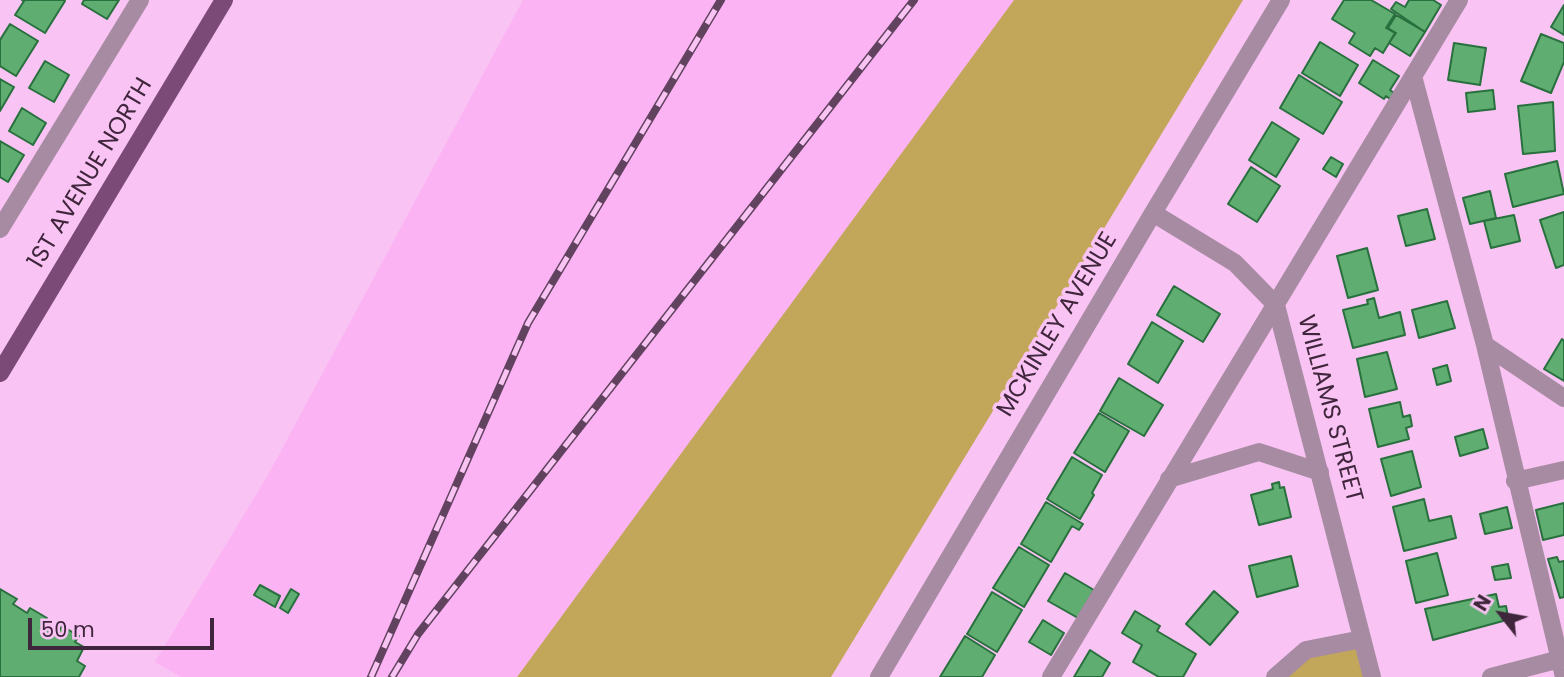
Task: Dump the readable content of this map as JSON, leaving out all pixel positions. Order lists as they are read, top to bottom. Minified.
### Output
{"streets":{"main road":["1ST AVENUE NORTH"],"street":["MCKINLEY AVENUE","WILLIAMS STREET"]},"crossings":[["MCKINLEY AVENUE","WILLIAMS STREET"]],"scale_bar":"50 m","north":"top left"}
